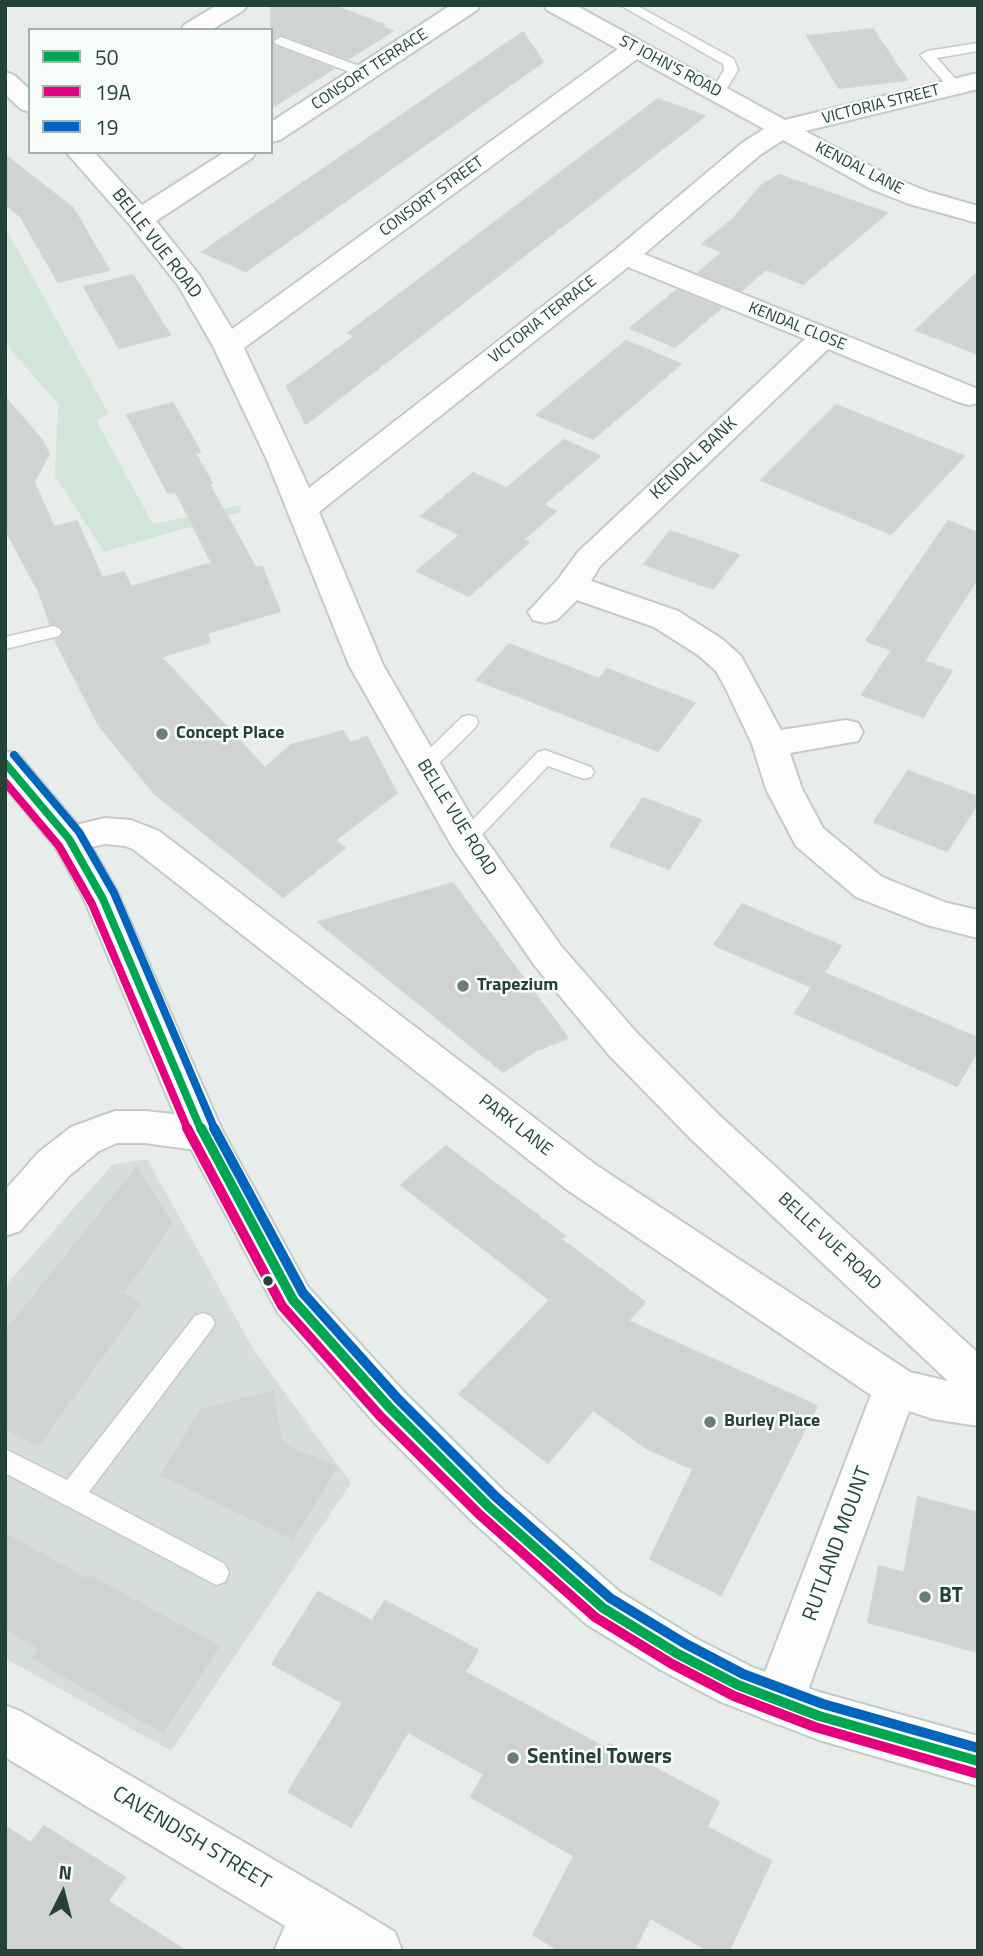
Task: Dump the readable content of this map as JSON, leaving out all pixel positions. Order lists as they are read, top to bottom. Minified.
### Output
{"streets":{"street":["ST JOHN'S ROAD","CONSORT TERRACE","VICTORIA STREET","KENDAL LANE","CONSORT STREET","BELLE VUE ROAD","VICTORIA TERRACE","KENDAL CLOSE","KENDAL BANK","PARK LANE","RUTLAND MOUNT","CAVENDISH STREET"]},"crossings":[["ST JOHN'S ROAD","VICTORIA STREET"],["ST JOHN'S ROAD","KENDAL LANE"],["ST JOHN'S ROAD","CONSORT STREET"],["ST JOHN'S ROAD","VICTORIA TERRACE"],["VICTORIA STREET","KENDAL LANE"],["VICTORIA STREET","VICTORIA TERRACE"],["KENDAL LANE","VICTORIA TERRACE"],["CONSORT STREET","BELLE VUE ROAD"],["BELLE VUE ROAD","VICTORIA TERRACE"],["VICTORIA TERRACE","KENDAL CLOSE"],["KENDAL CLOSE","KENDAL BANK"],["PARK LANE","RUTLAND MOUNT"]],"places":["Concept Place","Trapezium","Burley Place","BT","Sentinel Towers"],"lines":["transit line 19","transit line 50","transit line 19A"],"legend":["50","19A","19"],"north":"top"}
